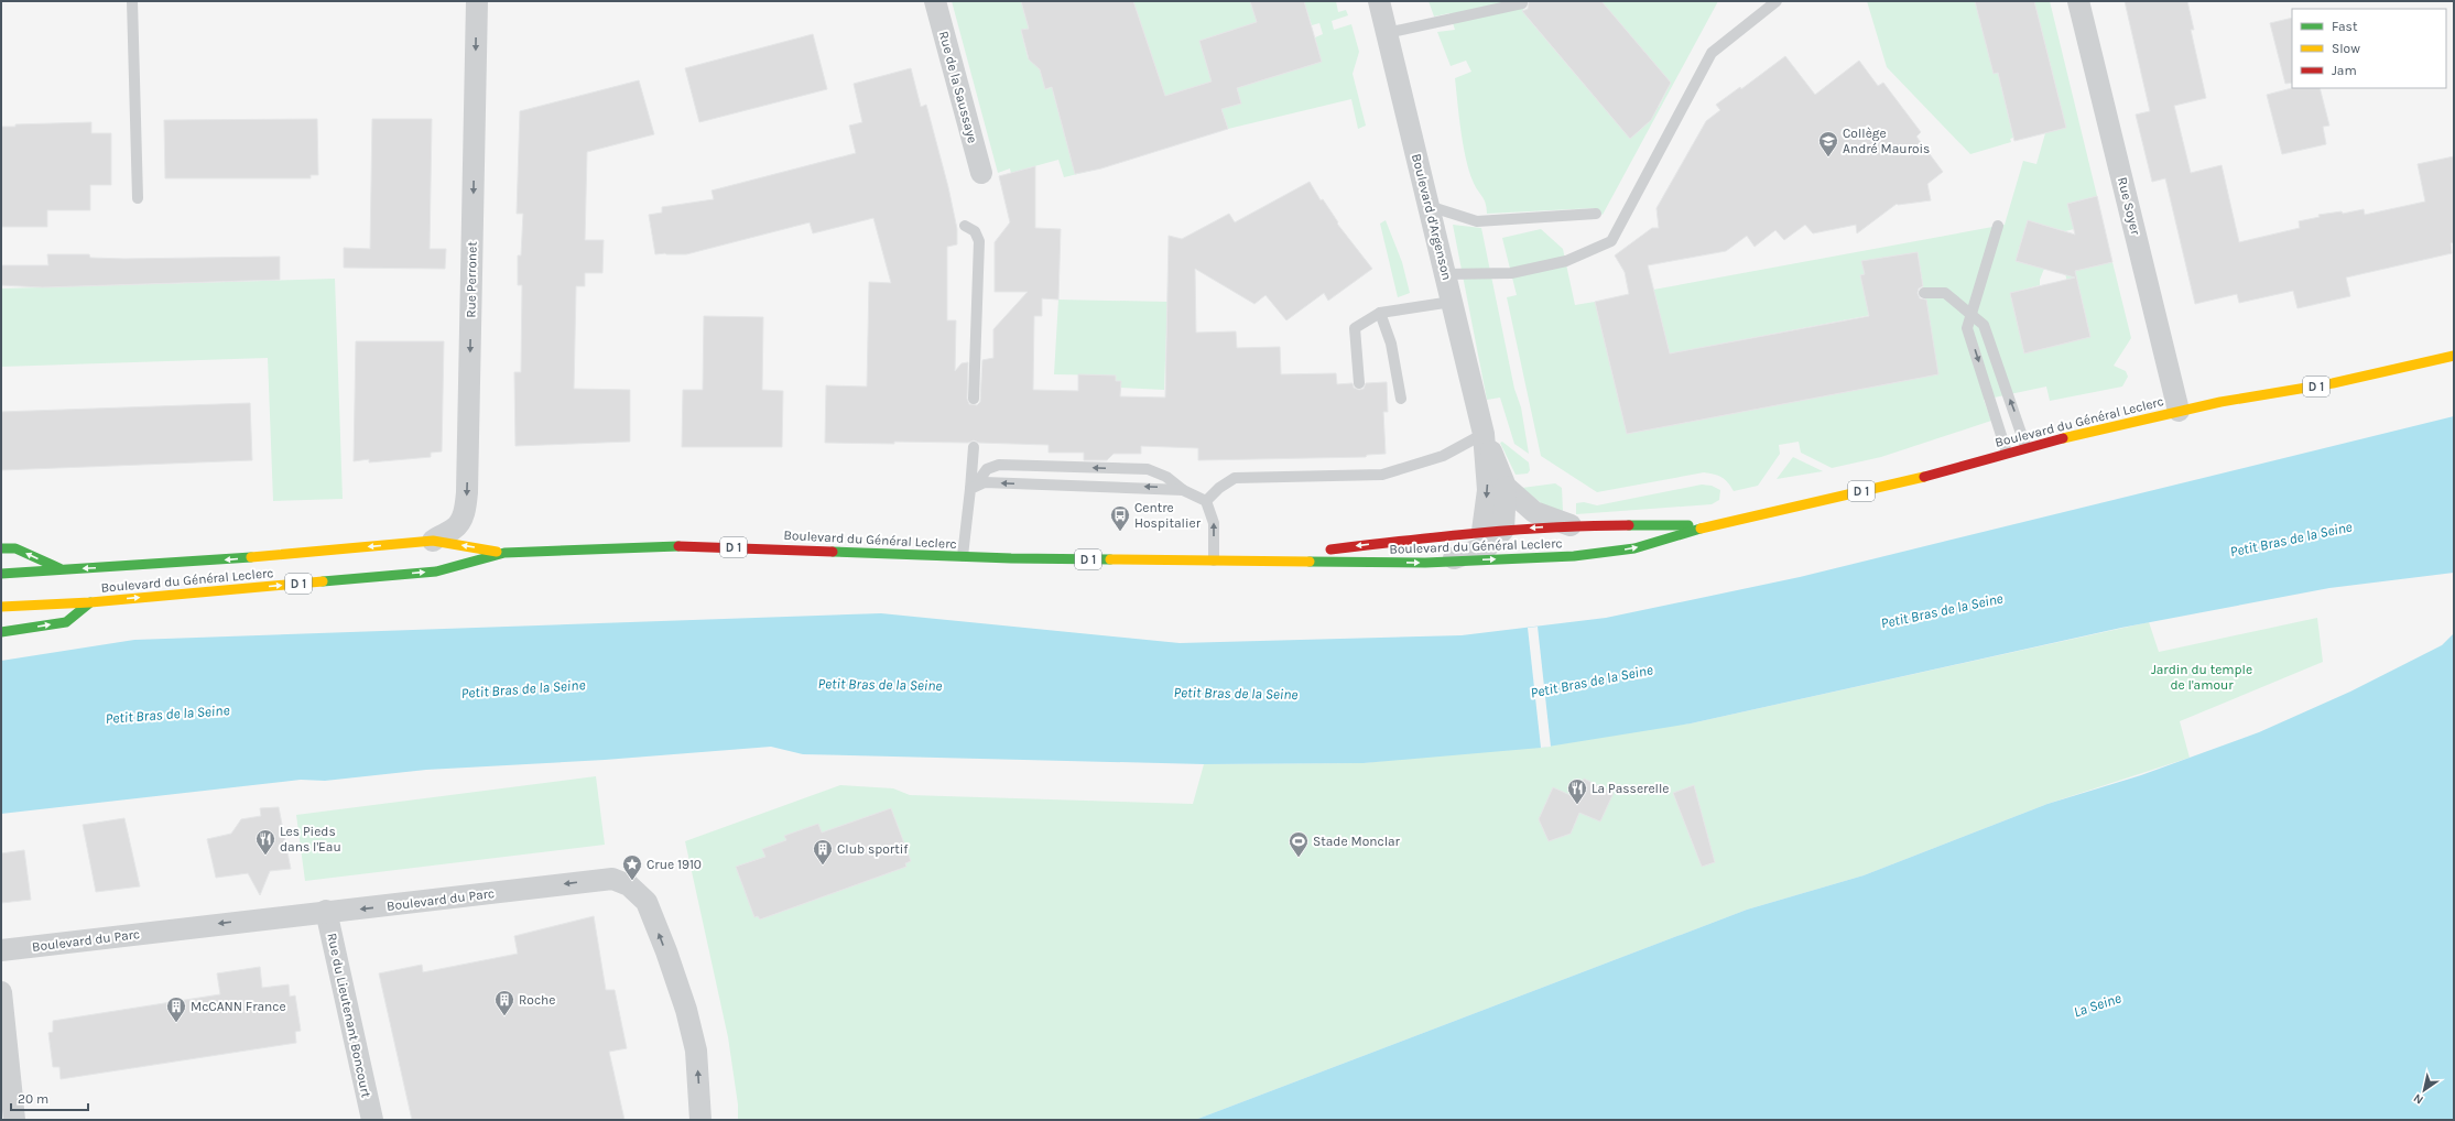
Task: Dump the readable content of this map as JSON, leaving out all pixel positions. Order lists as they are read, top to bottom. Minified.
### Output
{"streets":{"main road":["D 1","Boulevard du Général Leclerc"],"street":["Rue de la Saussaye","Rue Soyer","Boulevard d'Argenson","Rue Perronet","Boulevard du Parc","Rue du Lieutenant Boncourt"]},"crossings":[["Rue Soyer","Boulevard du Général Leclerc"],["Boulevard d'Argenson","Boulevard du Général Leclerc"],["Rue Perronet","Boulevard du Général Leclerc"],["Boulevard du Parc","Rue du Lieutenant Boncourt"]],"one_way":["Rue Perronet","Boulevard du Parc"],"water":["Petit Bras de la Seine","La Seine"],"parks":["Jardin du temple de l'amour"],"places":{"school or university":["Collège André Maurois"],"bus stop":["Centre Hospitalier"],"restaurant":["La Passerelle","Les Pieds dans l'Eau"],"sports":["Stade Monclar"],"building":["Club sportif","Roche","McCANN France"],"place":["Crue 1910"]},"legend":["Fast","Slow","Jam"],"scale_bar":"20 m","north":"bottom left"}
